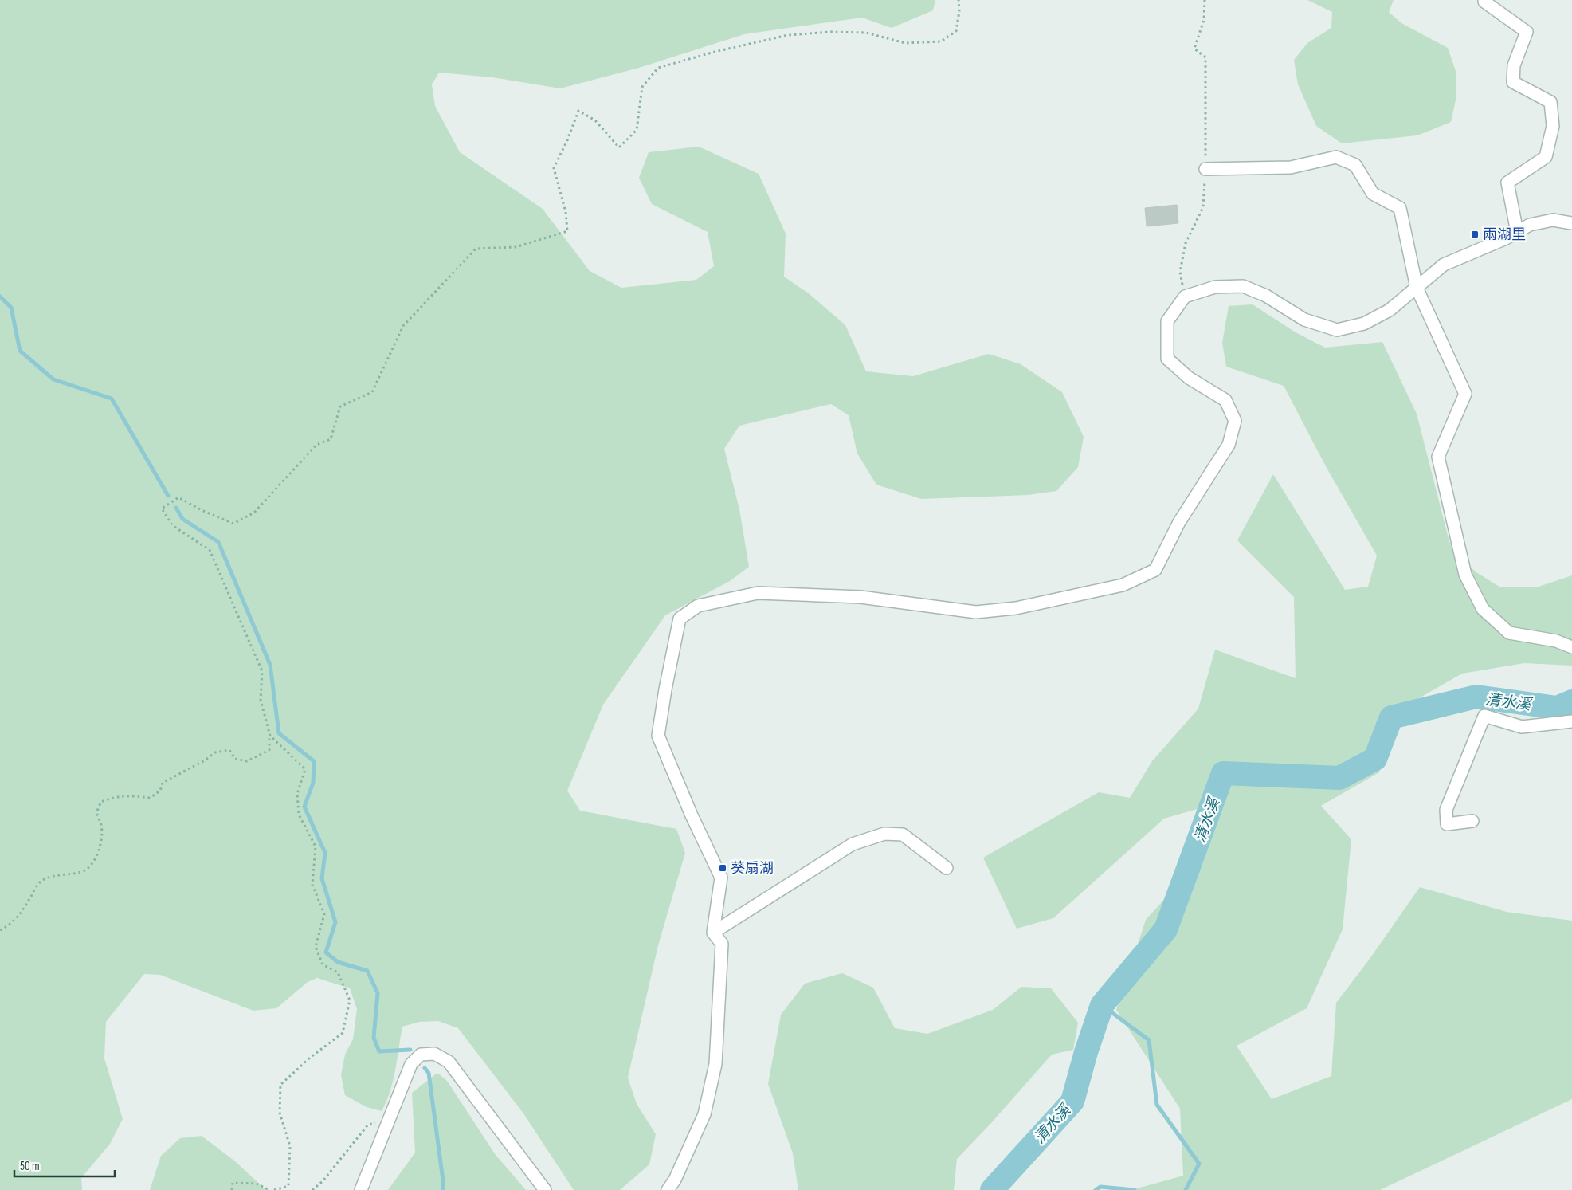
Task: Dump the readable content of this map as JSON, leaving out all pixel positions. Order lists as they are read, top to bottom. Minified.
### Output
{"water":["清水溪"],"places":{"transit":["兩湖里","葵扇湖"]},"scale_bar":"50 m"}
